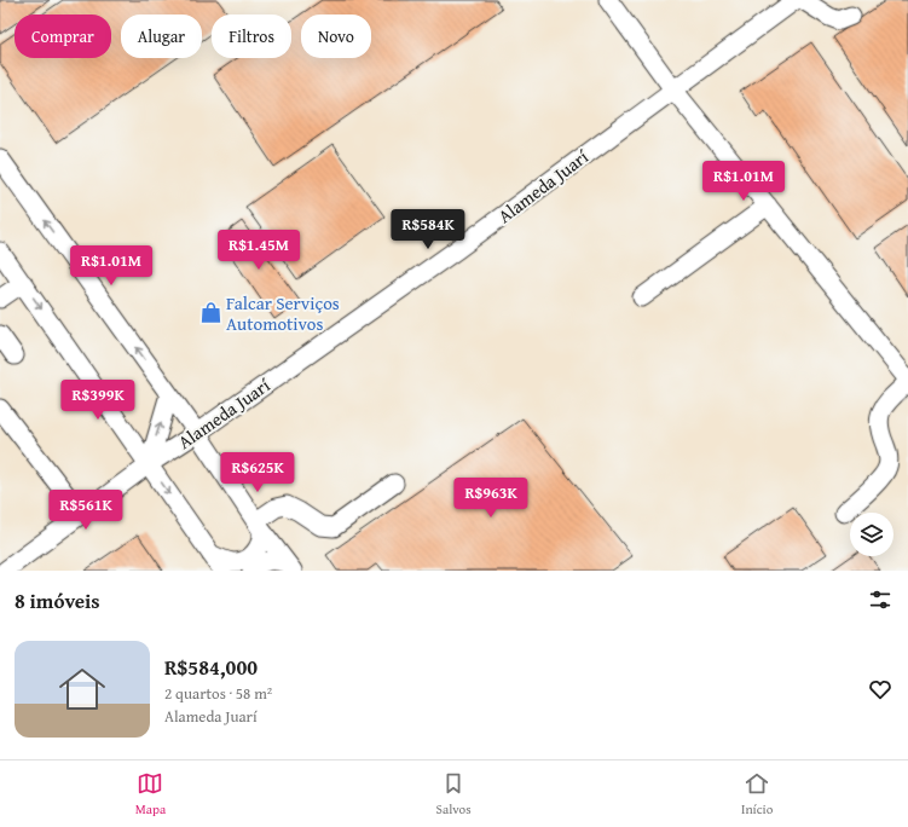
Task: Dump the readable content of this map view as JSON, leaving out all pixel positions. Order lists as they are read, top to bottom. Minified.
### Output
{"streets":{"street":["Alameda Juarí"]},"places":{"shop":["Falcar Serviços Automotivos"]},"page":{"chip":["Comprar","Alugar","Filtros","Novo"],"price":["R$1.01M","R$584K","R$1.45M","R$1.01M","R$399K","R$625K","R$963K","R$561K"],"heading":"8 imóveis","list":[{"name":"R$584,000","note":"2 quartos · 58 m² · Alameda Juarí"}],"tabs":["Mapa","Salvos","Início"]}}
